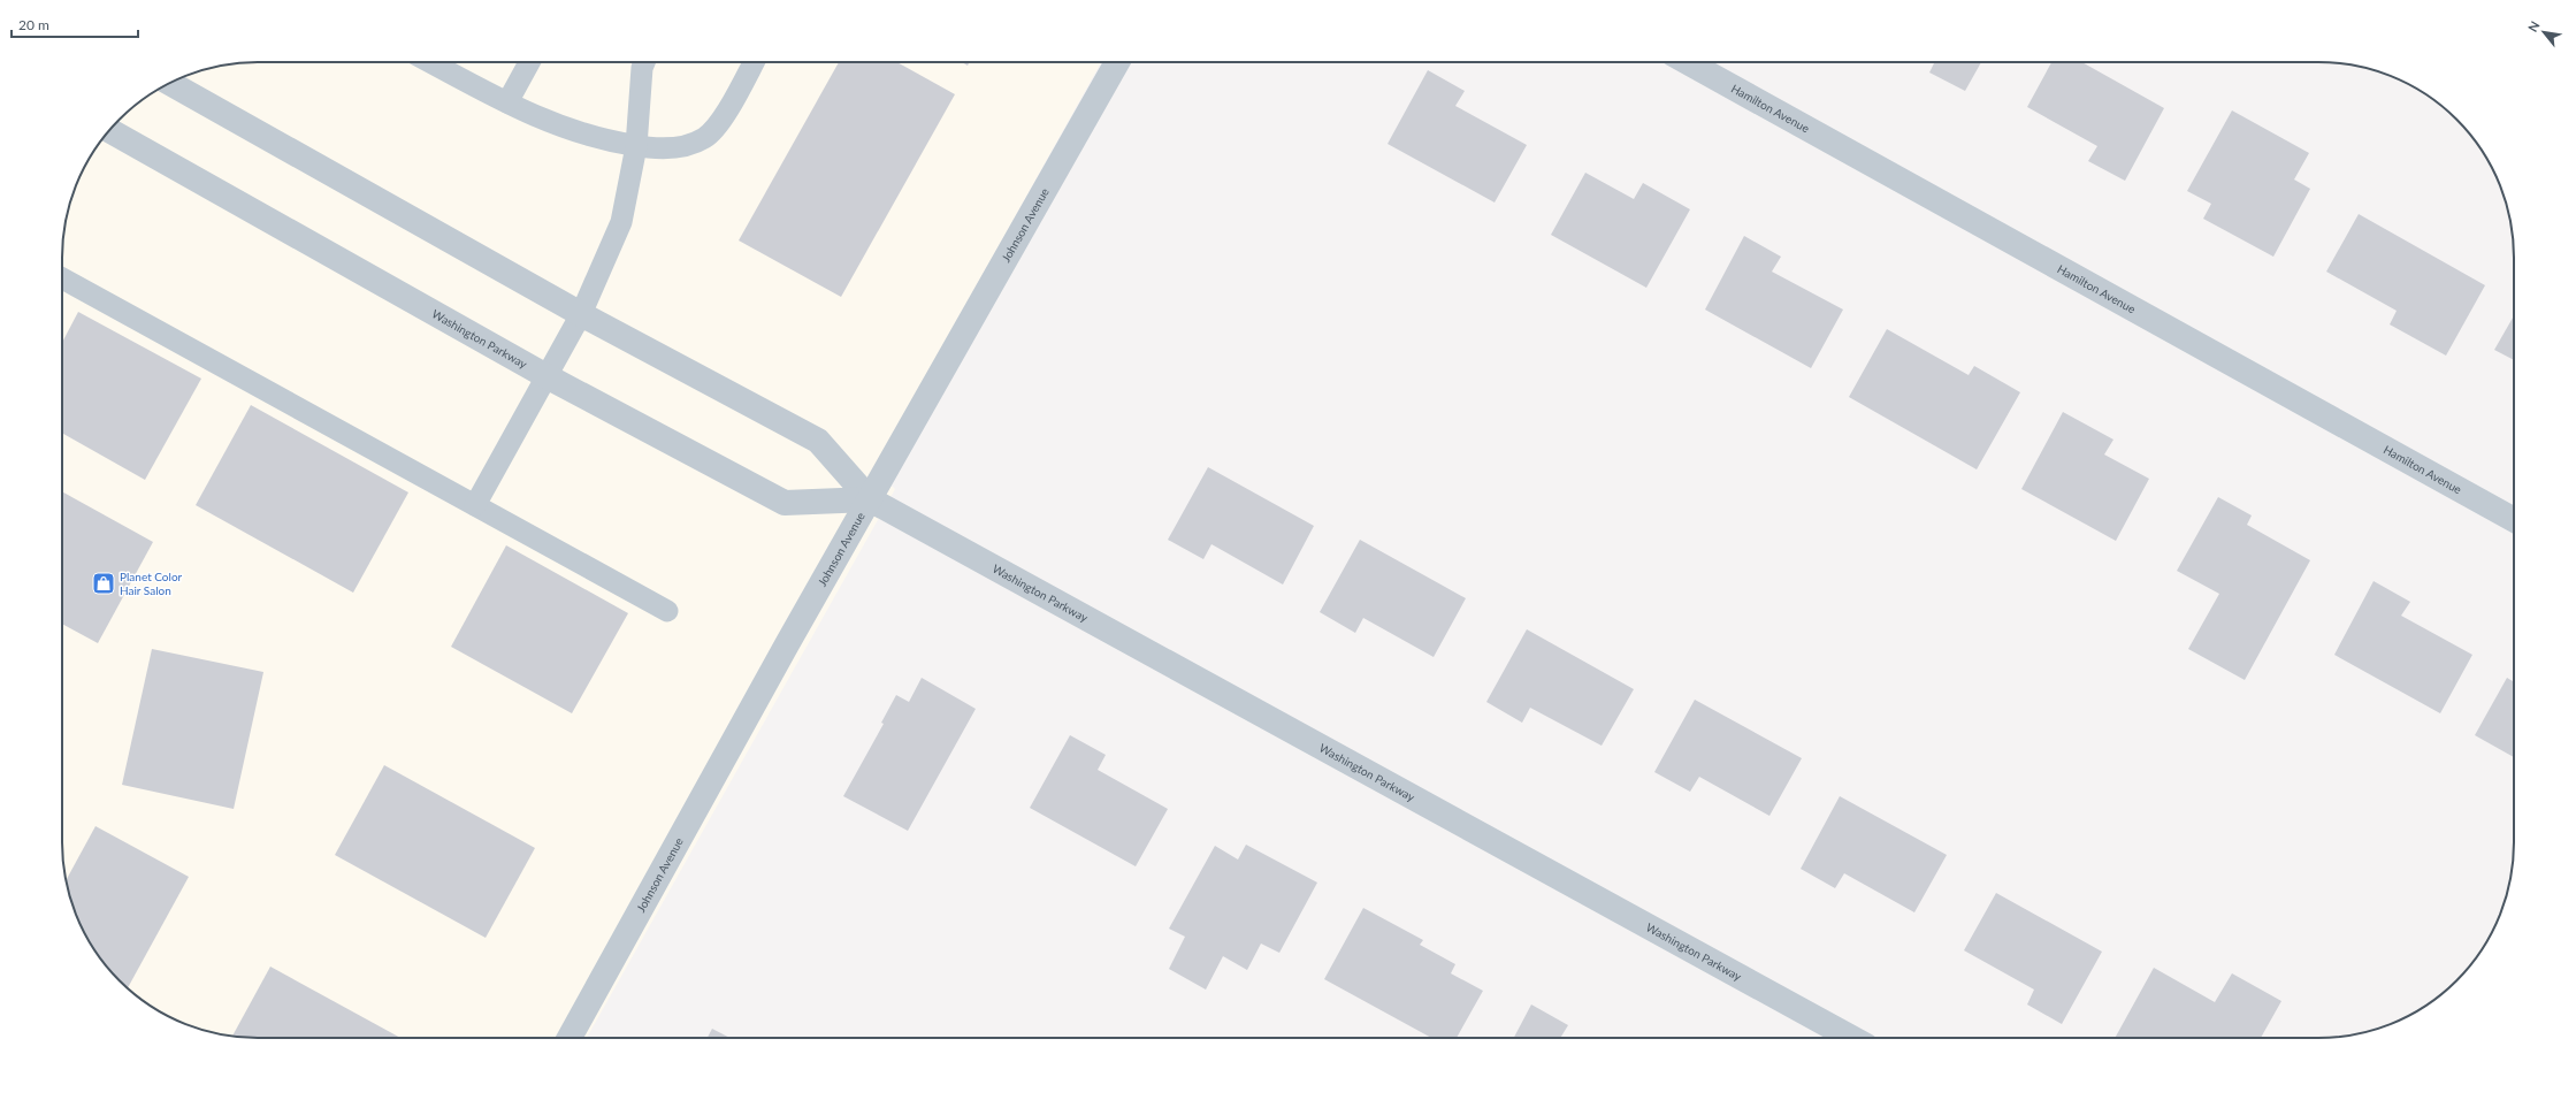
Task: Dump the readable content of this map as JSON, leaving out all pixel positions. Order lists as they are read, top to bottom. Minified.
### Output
{"streets":{"street":["Hamilton Avenue","Johnson Avenue","Washington Parkway"]},"crossings":[["Johnson Avenue","Washington Parkway"]],"places":{"shop":["Planet Color Hair Salon"]},"scale_bar":"20 m","north":"top left"}
